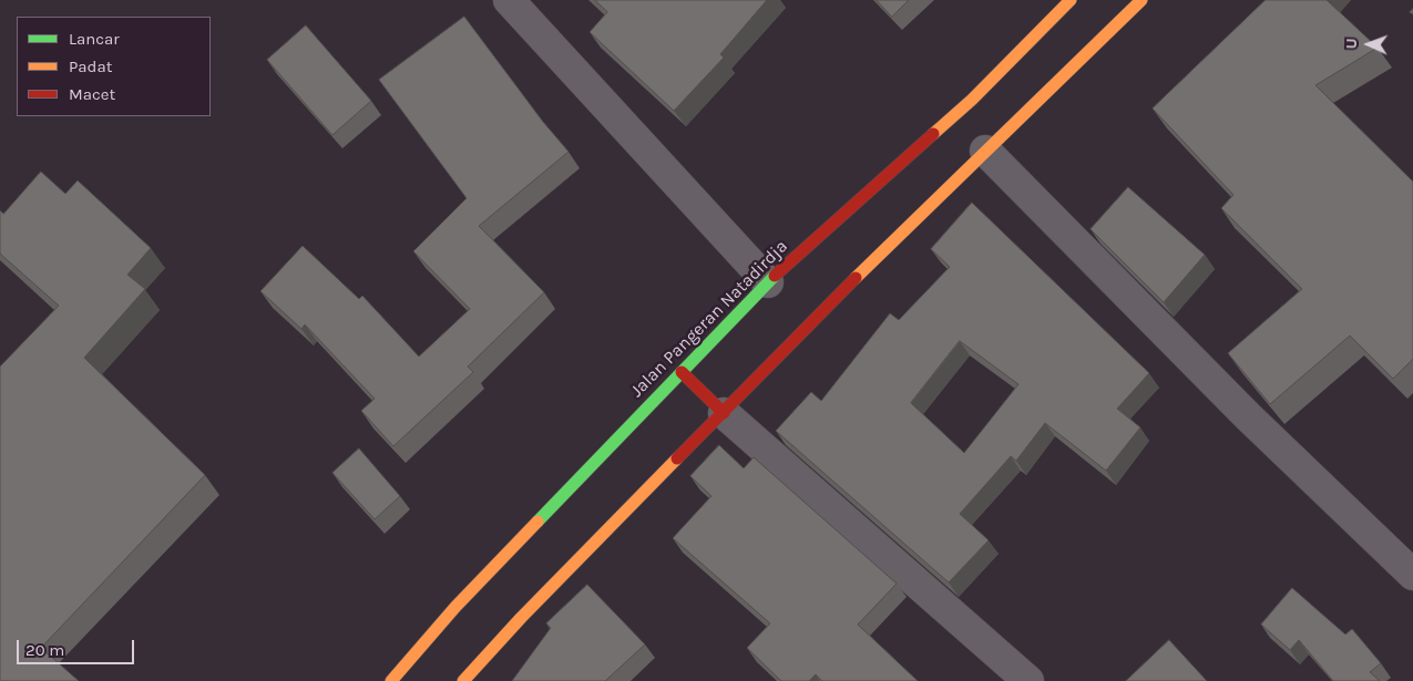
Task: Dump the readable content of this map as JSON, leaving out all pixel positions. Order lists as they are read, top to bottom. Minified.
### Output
{"streets":{"main road":["Jalan Pangeran Natadirdja"]},"legend":["Lancar","Padat","Macet"],"scale_bar":"20 m","north":"left"}
